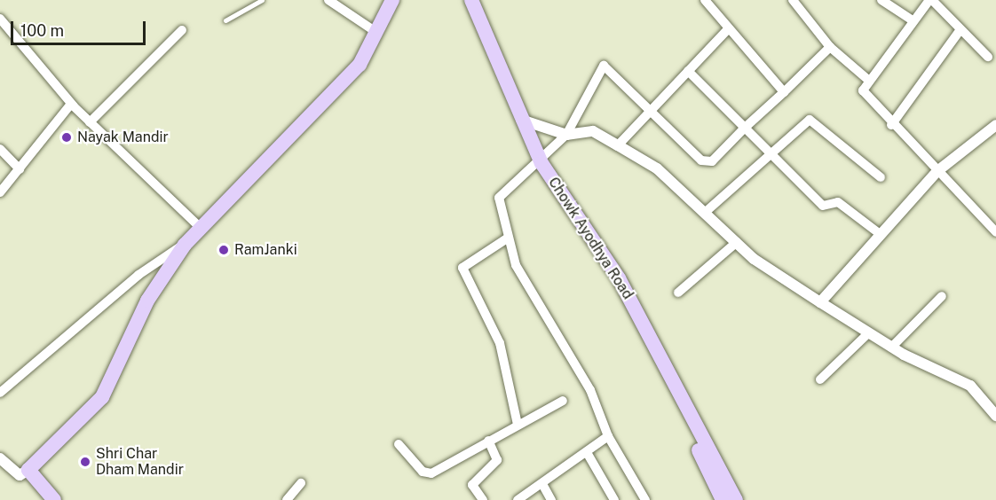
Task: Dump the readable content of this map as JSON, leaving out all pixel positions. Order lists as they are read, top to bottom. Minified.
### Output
{"streets":{"main road":["Chowk Ayodhya Road"]},"places":["Nayak Mandir","RamJanki","Shri Char Dham Mandir"],"scale_bar":"100 m"}
